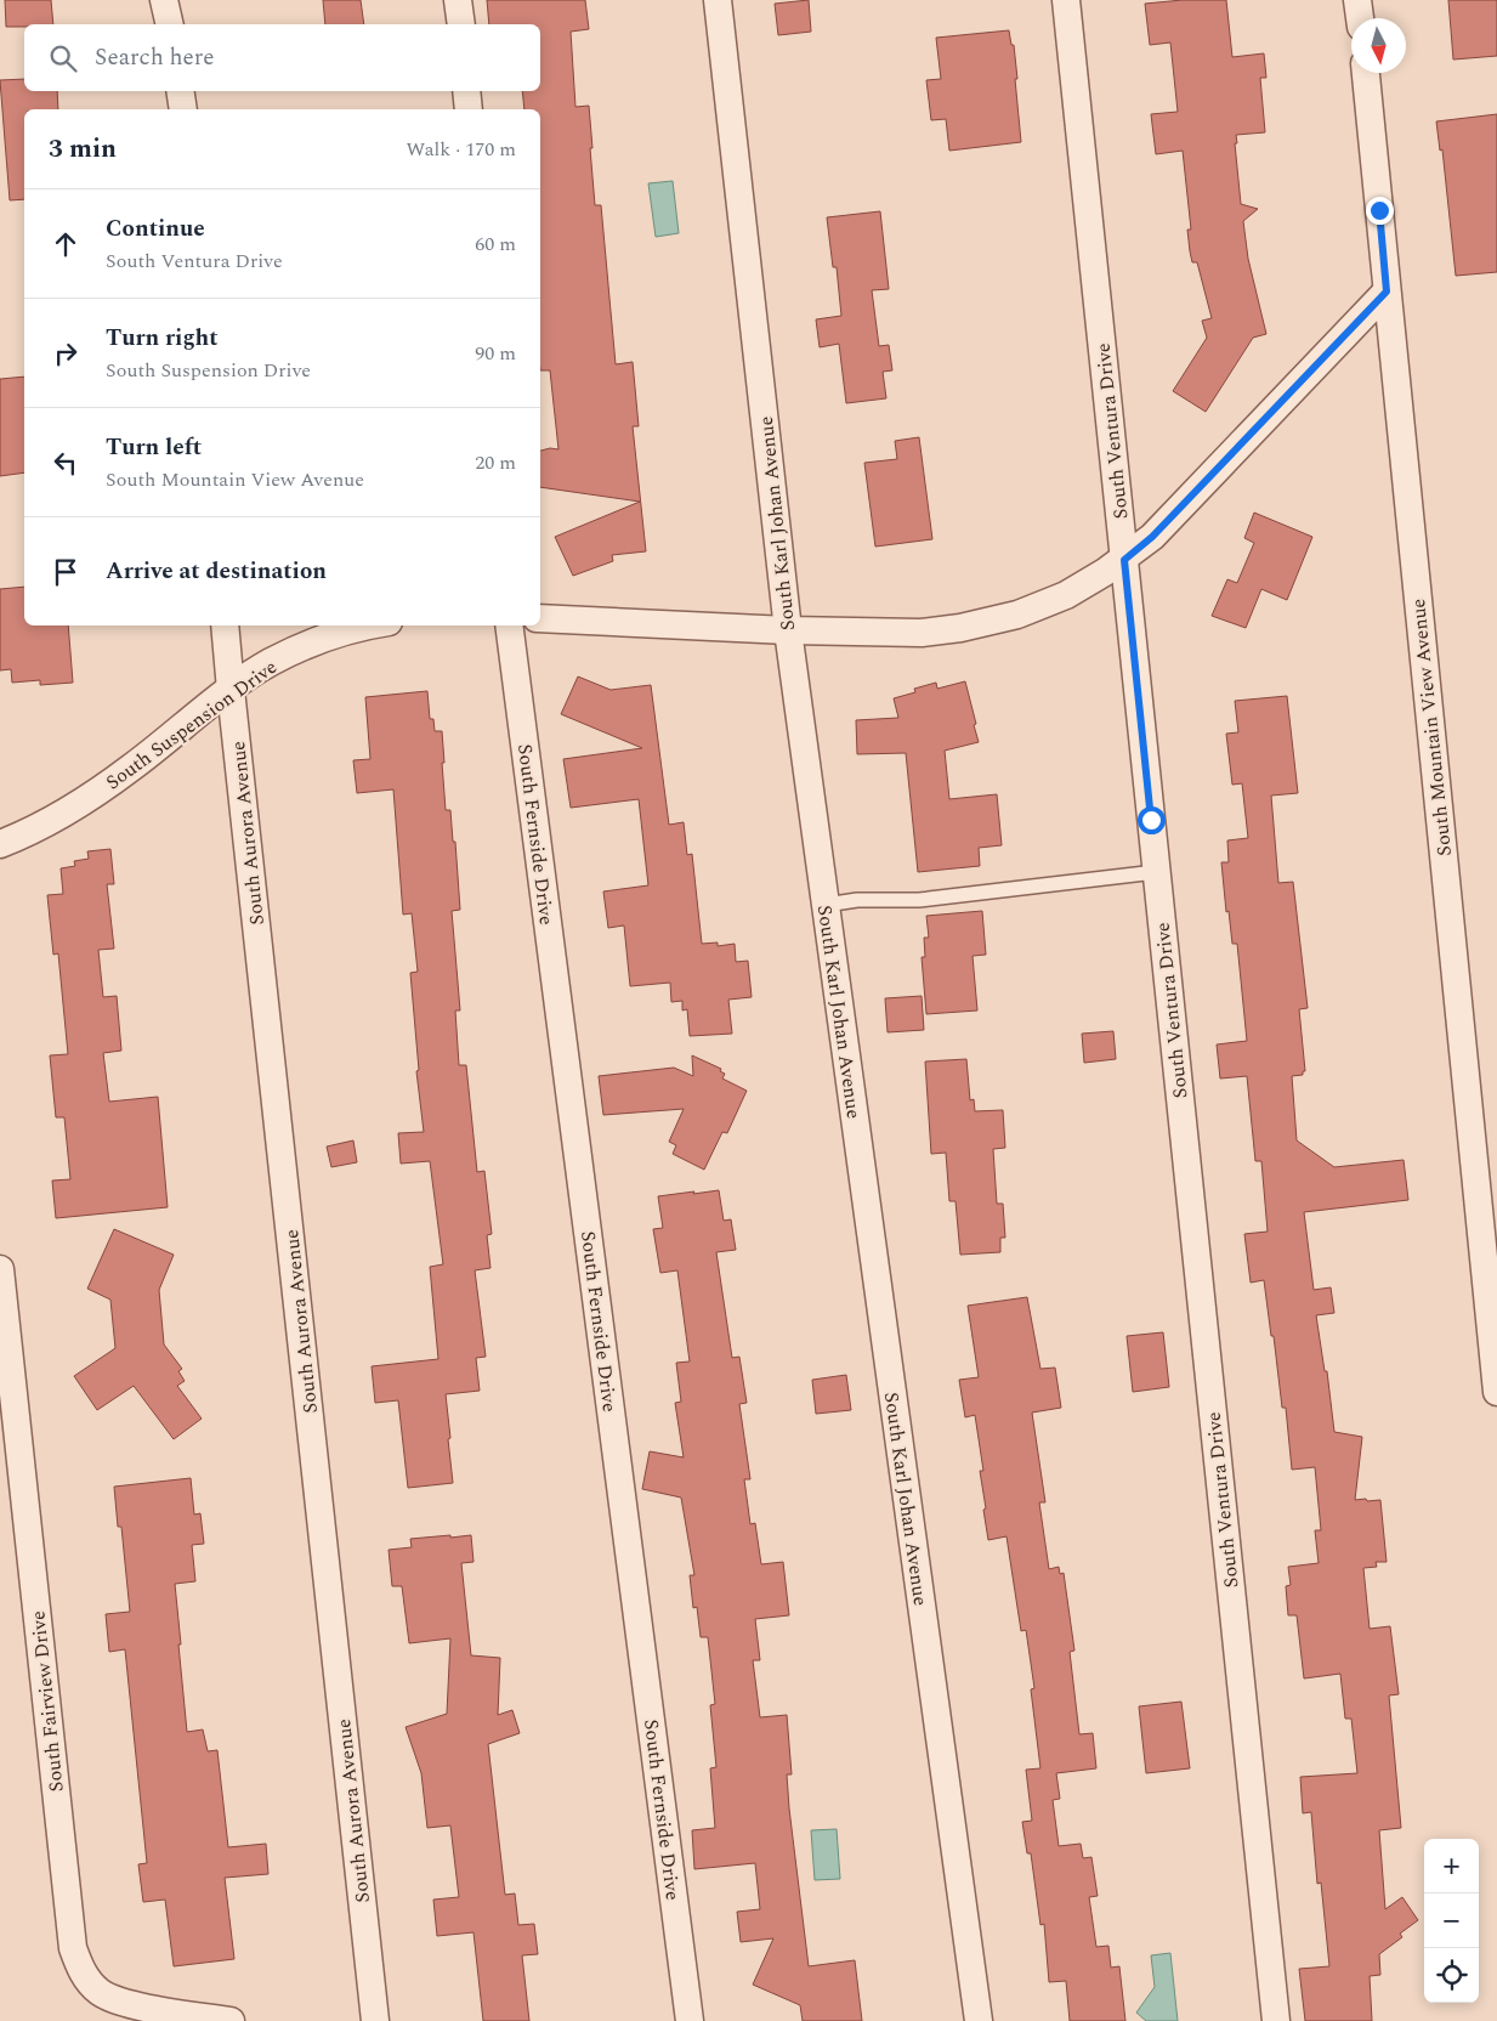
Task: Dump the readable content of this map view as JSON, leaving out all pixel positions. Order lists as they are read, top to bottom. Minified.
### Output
{"streets":{"street":["South Ventura Drive","South Karl Johan Avenue","South Suspension Drive","South Mountain View Avenue","South Aurora Avenue","South Fernside Drive","South Fairview Drive"]},"crossings":[["South Suspension Drive","South Aurora Avenue"]],"north":"bottom","page":{"search":"Search here","heading":["3 min","Walk · 170 m"],"list":[["Continue","South Ventura Drive","60 m"],["Turn right","South Suspension Drive","90 m"],["Turn left","South Mountain View Avenue","20 m"],"Arrive at destination"],"map_buttons":["+","−"]}}
